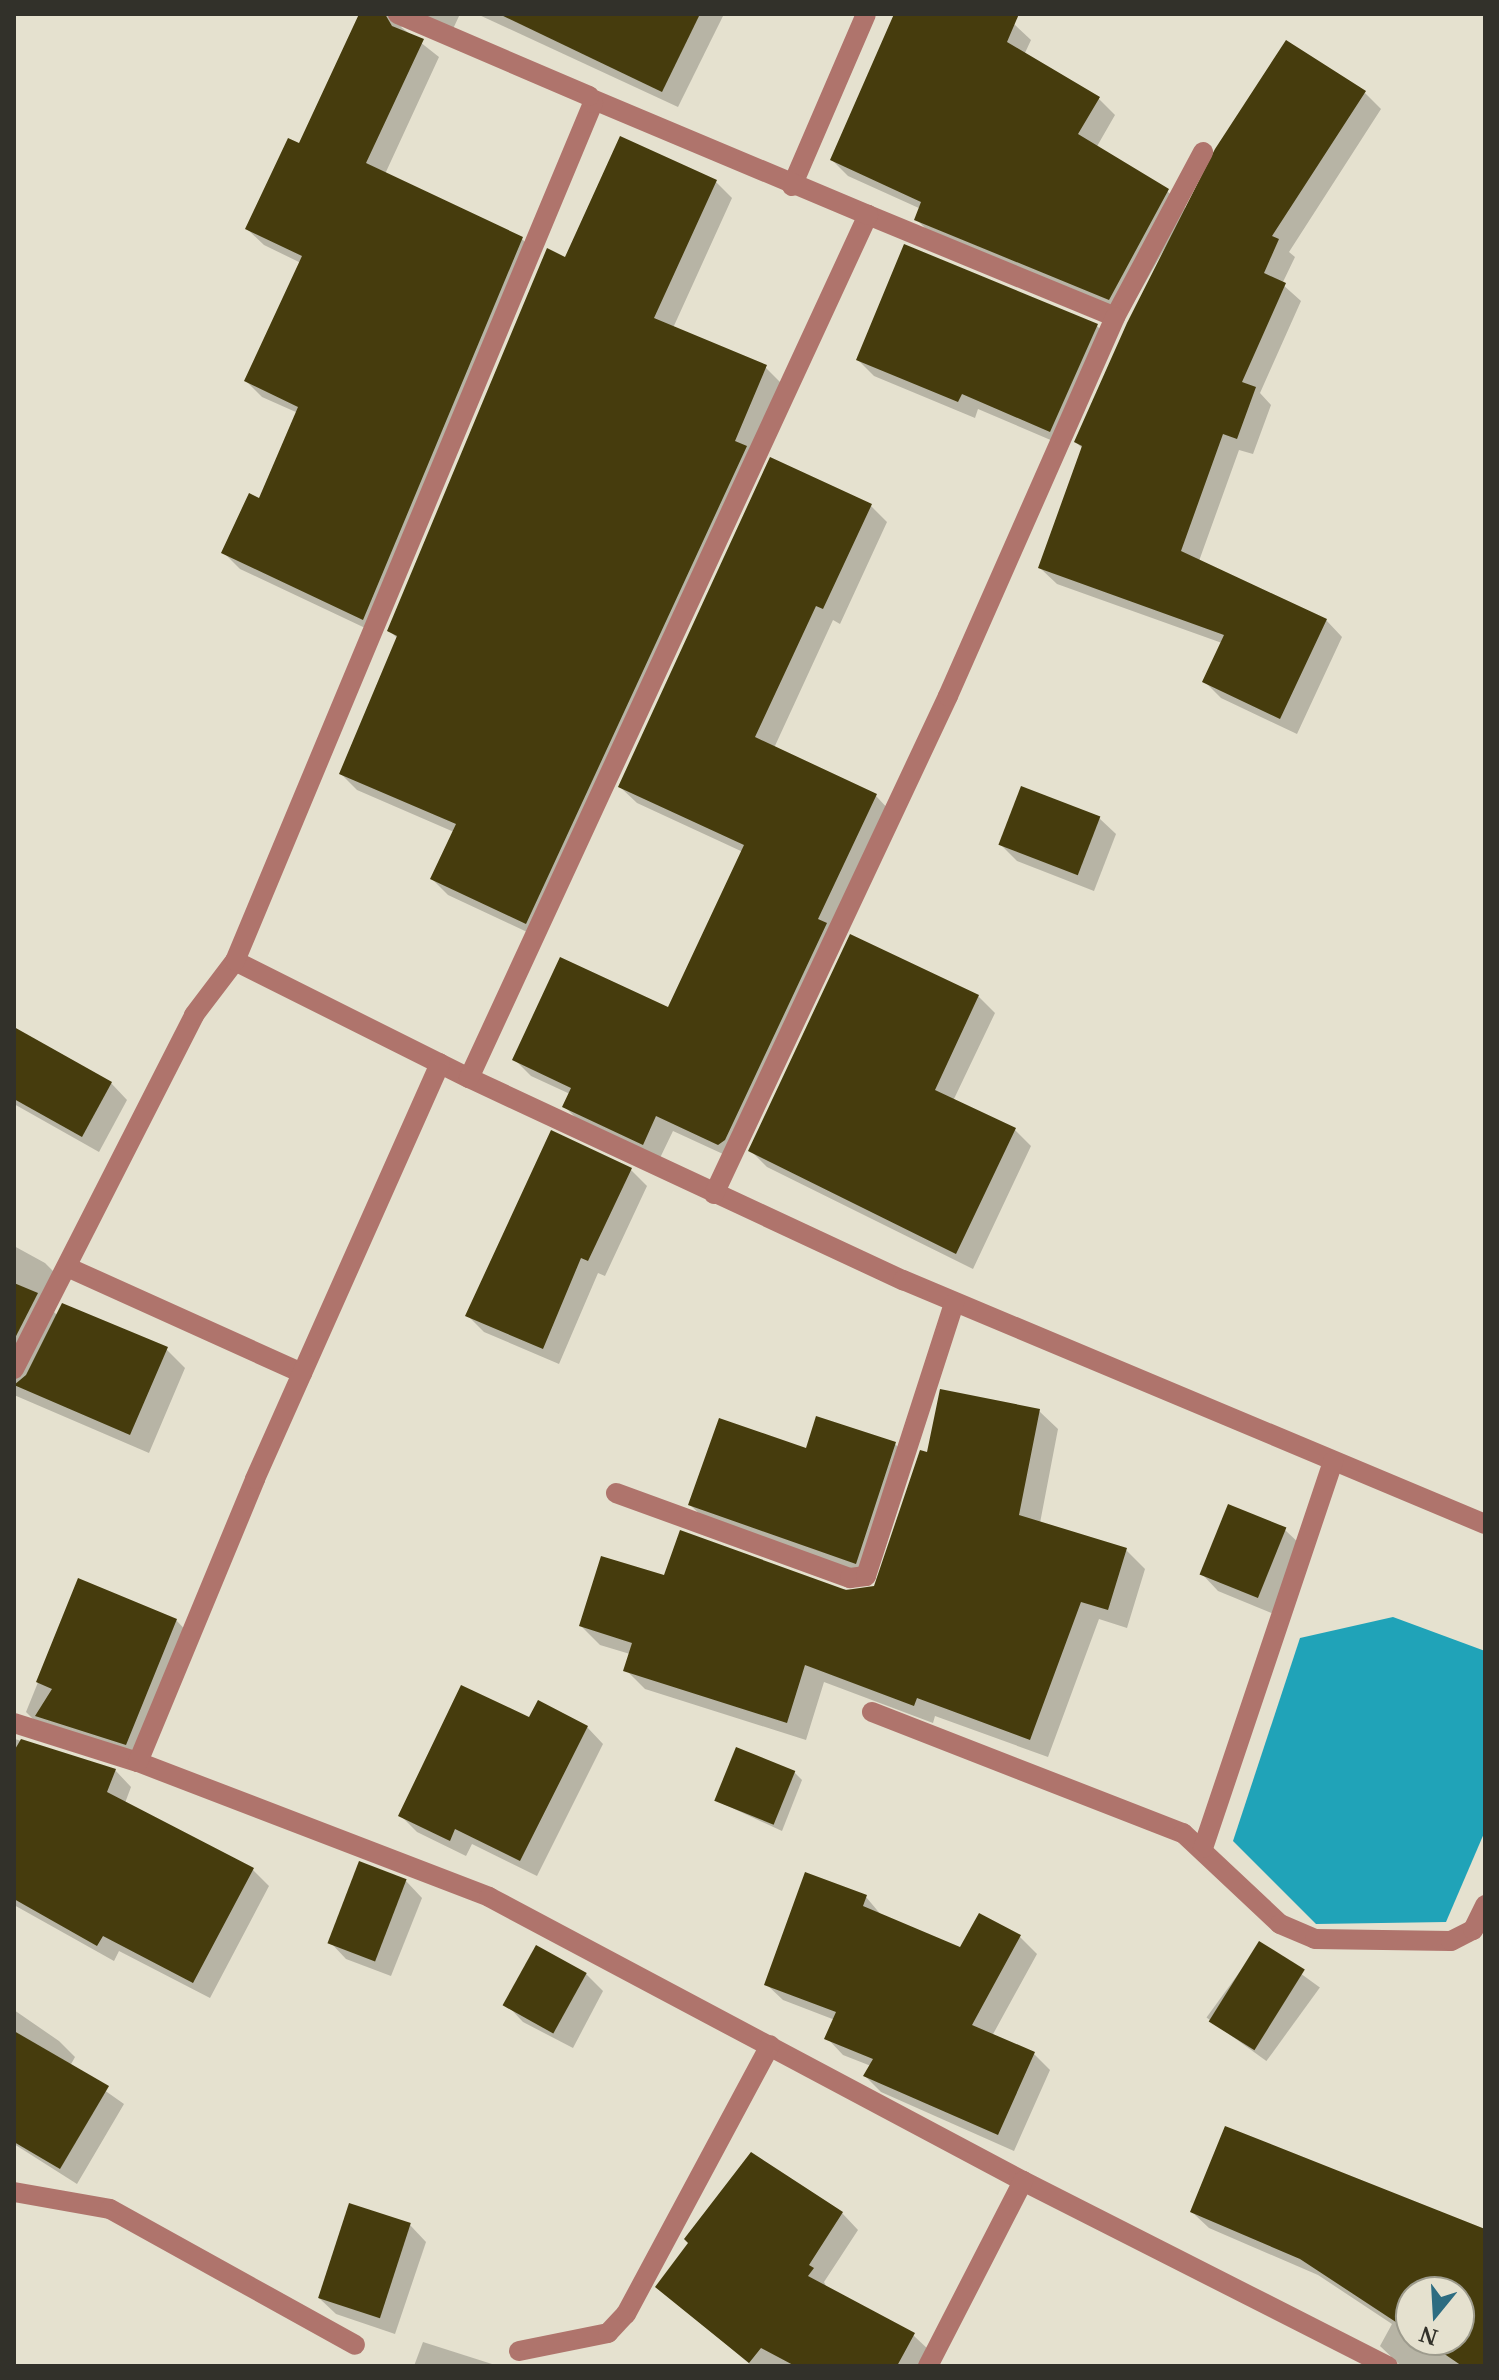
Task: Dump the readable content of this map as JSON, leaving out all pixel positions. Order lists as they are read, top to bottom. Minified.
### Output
{"north":"bottom"}
